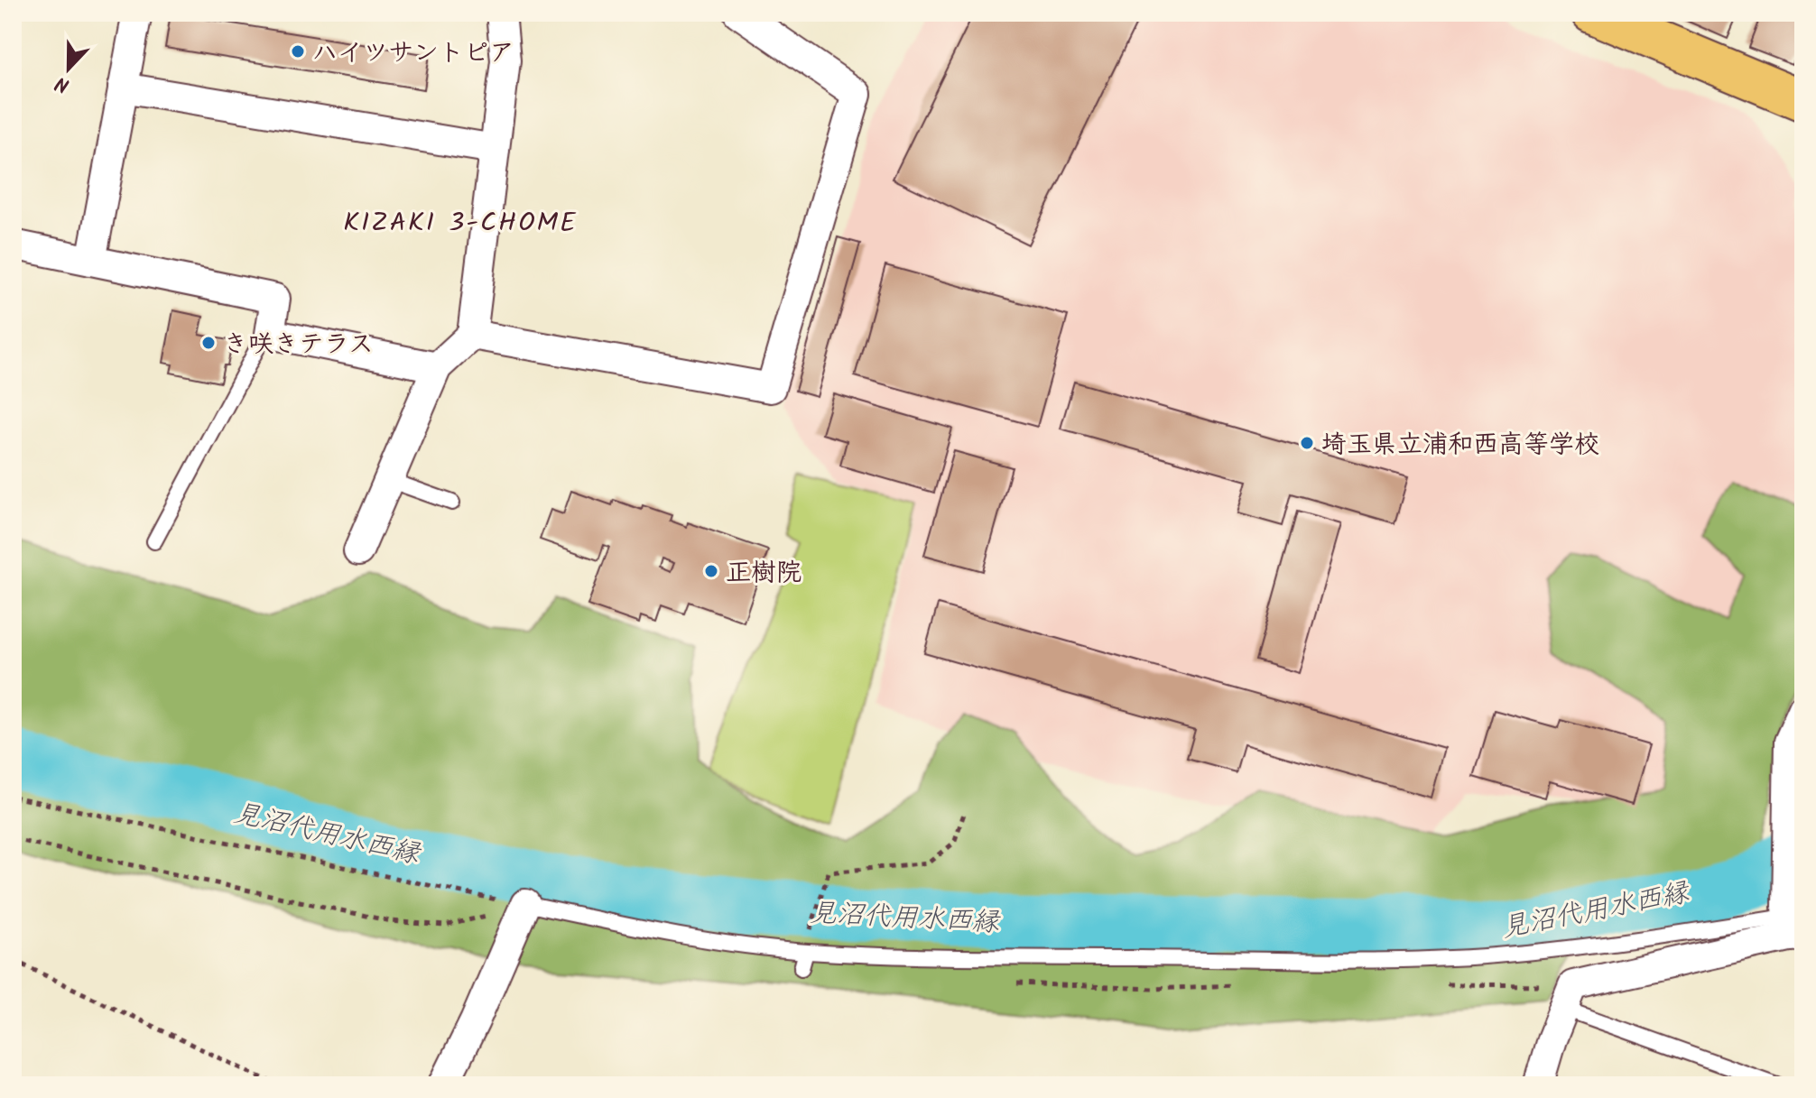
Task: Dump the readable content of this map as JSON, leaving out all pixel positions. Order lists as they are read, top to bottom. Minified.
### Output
{"districts":["KIZAKI 3-CHOME"],"water":["見沼代用水西縁"],"places":["ハイツサントピア","き咲きテラス","埼玉県立浦和西高等学校","正樹院"],"north":"bottom"}
